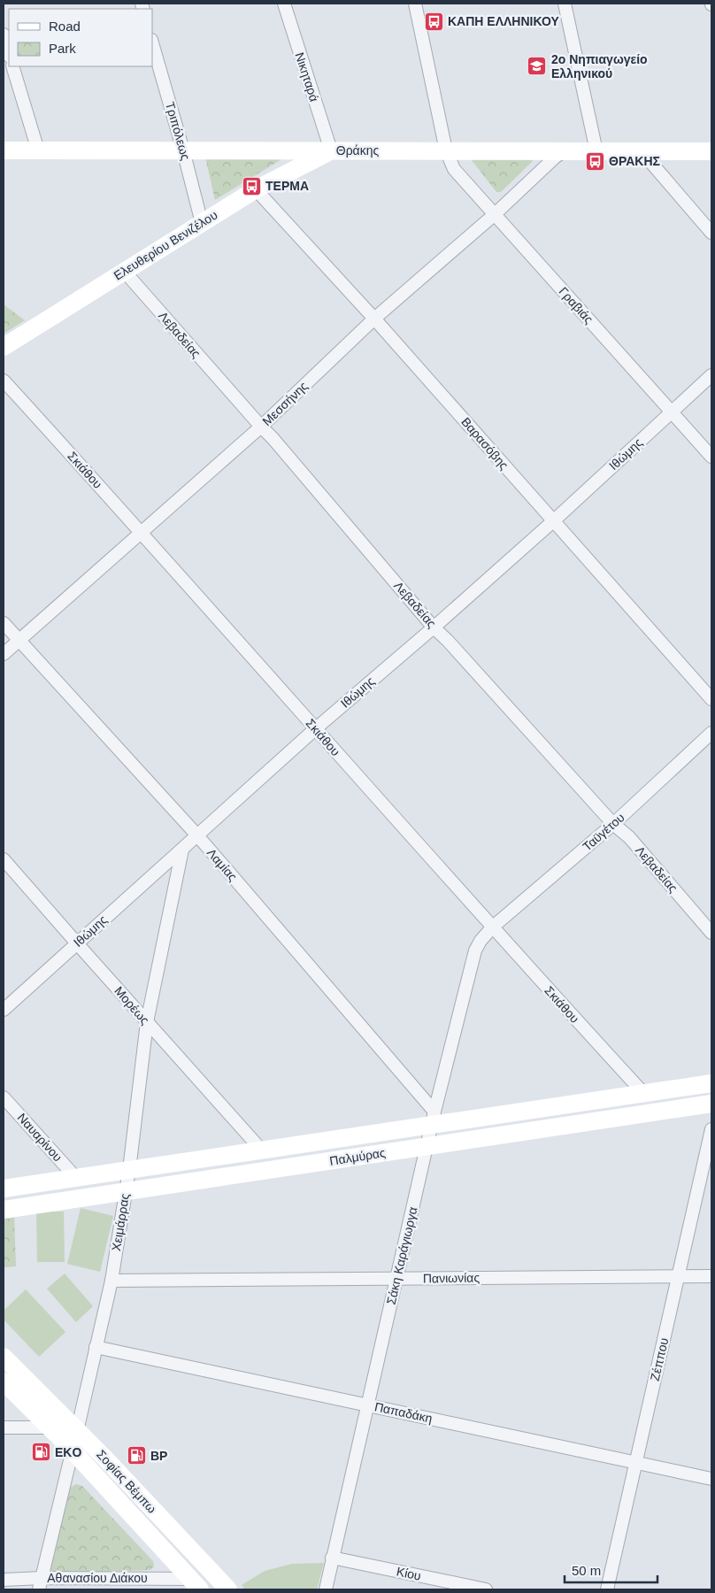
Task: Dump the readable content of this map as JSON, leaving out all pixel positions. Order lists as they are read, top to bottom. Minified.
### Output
{"streets":{"main road":["Θράκης","Ελευθερίου Βενιζέλου","Παλμύρας","Σοφίας Βέμπω"],"street":["Νικηταρά","Τριπόλεως","Γραβιάς","Λεβαδείας","Μεσσήνης","Βαρασόβης","Ιθώμης","Σκιάθου","Ταϋγέτου","Λαμίας","Μορέως","Ναυαρίνου","Χειμάρρας","Σάκη Καράγιωργα","Πανιωνίας","Ζέππου","Παπαδάκη","Κίου","Αθανασίου Διάκου"]},"crossings":[["Νικηταρά","Θράκης"],["Νικηταρά","Ελευθερίου Βενιζέλου"],["Τριπόλεως","Θράκης"],["Τριπόλεως","Ελευθερίου Βενιζέλου"],["Θράκης","Ελευθερίου Βενιζέλου"],["Θράκης","Γραβιάς"],["Θράκης","Μεσσήνης"],["Ελευθερίου Βενιζέλου","Λεβαδείας"],["Ελευθερίου Βενιζέλου","Βαρασόβης"],["Γραβιάς","Μεσσήνης"],["Γραβιάς","Ιθώμης"],["Λεβαδείας","Μεσσήνης"],["Λεβαδείας","Ιθώμης"],["Λεβαδείας","Ταϋγέτου"],["Μεσσήνης","Βαρασόβης"],["Μεσσήνης","Σκιάθου"],["Μεσσήνης","Λαμίας"],["Βαρασόβης","Ιθώμης"],["Ιθώμης","Σκιάθου"],["Ιθώμης","Λαμίας"],["Ιθώμης","Μορέως"],["Ιθώμης","Χειμάρρας"],["Σκιάθου","Ταϋγέτου"],["Σκιάθου","Παλμύρας"],["Σκιάθου","Σάκη Καράγιωργα"],["Ταϋγέτου","Σάκη Καράγιωργα"],["Λαμίας","Παλμύρας"],["Λαμίας","Σάκη Καράγιωργα"],["Μορέως","Παλμύρας"],["Μορέως","Χειμάρρας"],["Ναυαρίνου","Παλμύρας"],["Παλμύρας","Χειμάρρας"],["Παλμύρας","Σάκη Καράγιωργα"],["Χειμάρρας","Πανιωνίας"],["Χειμάρρας","Παπαδάκη"],["Χειμάρρας","Σοφίας Βέμπω"],["Χειμάρρας","Αθανασίου Διάκου"],["Σάκη Καράγιωργα","Πανιωνίας"],["Σάκη Καράγιωργα","Παπαδάκη"],["Σάκη Καράγιωργα","Κίου"],["Πανιωνίας","Ζέππου"],["Ζέππου","Παπαδάκη"],["Σοφίας Βέμπω","Αθανασίου Διάκου"]],"places":{"bus stop":["ΚΑΠΗ ΕΛΛΗΝΙΚΟΥ","ΘΡΑΚΗΣ","TΕΡΜΑ"],"school or university":["2ο Νηπιαγωγείο Ελληνικού"],"fuel station":["EKO","BP"]},"legend":["Road","Park"],"scale_bar":"50 m"}
